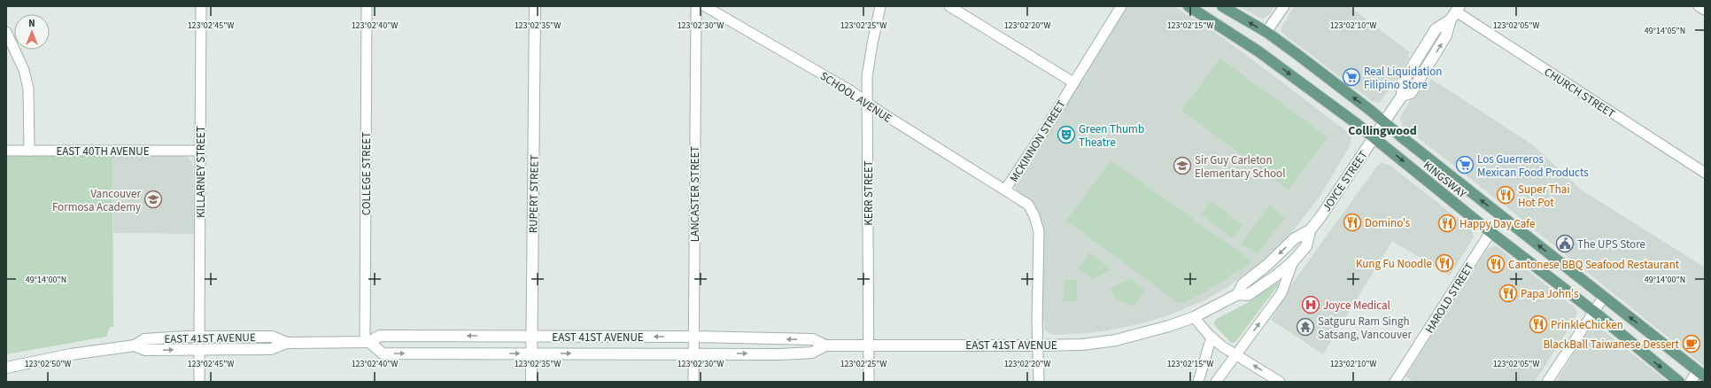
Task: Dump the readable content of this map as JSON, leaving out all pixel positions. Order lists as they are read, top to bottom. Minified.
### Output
{"streets":{"main road":["KINGSWAY","JOYCE STREET","RUPERT STREET","EAST 41ST AVENUE"],"street":["CHURCH STREET","SCHOOL AVENUE","MCKINNON STREET","EAST 40TH AVENUE","KILLARNEY STREET","COLLEGE STREET","KERR STREET","LANCASTER STREET","HAROLD STREET"]},"crossings":[["CHURCH STREET","JOYCE STREET"],["SCHOOL AVENUE","MCKINNON STREET"],["SCHOOL AVENUE","KERR STREET"],["MCKINNON STREET","EAST 41ST AVENUE"],["EAST 40TH AVENUE","KILLARNEY STREET"],["KILLARNEY STREET","EAST 41ST AVENUE"],["COLLEGE STREET","EAST 41ST AVENUE"],["KINGSWAY","JOYCE STREET"],["KINGSWAY","HAROLD STREET"],["JOYCE STREET","EAST 41ST AVENUE"],["KERR STREET","EAST 41ST AVENUE"],["RUPERT STREET","EAST 41ST AVENUE"],["LANCASTER STREET","EAST 41ST AVENUE"]],"districts":["Collingwood"],"places":{"supermarket":["Real Liquidation Filipino Store","Los Guerreros Mexican Food Products"],"theatre":["Green Thumb Theatre"],"school or university":["Sir Guy Carleton Elementary School","Vancouver Formosa Academy"],"restaurant":["Super Thai Hot Pot","Domino's","Happy Day Cafe","Kung Fu Noodle","Cantonese BBQ Seafood Restaurant","Papa John's","PrinkleChicken"],"public building":["The UPS Store"],"hospital":["Joyce Medical"],"temple":["Satguru Ram Singh Satsang, Vancouver"],"cafe":["BlackBall Taiwanese Dessert"]},"north":"top","coordinates":["123°02'45\"W","123°02'40\"W","123°02'35\"W","123°02'30\"W","123°02'25\"W","123°02'20\"W","123°02'15\"W","123°02'10\"W","123°02'05\"W","49°14'05\"N","49°14'00\"N","123°02'50\"W"]}
